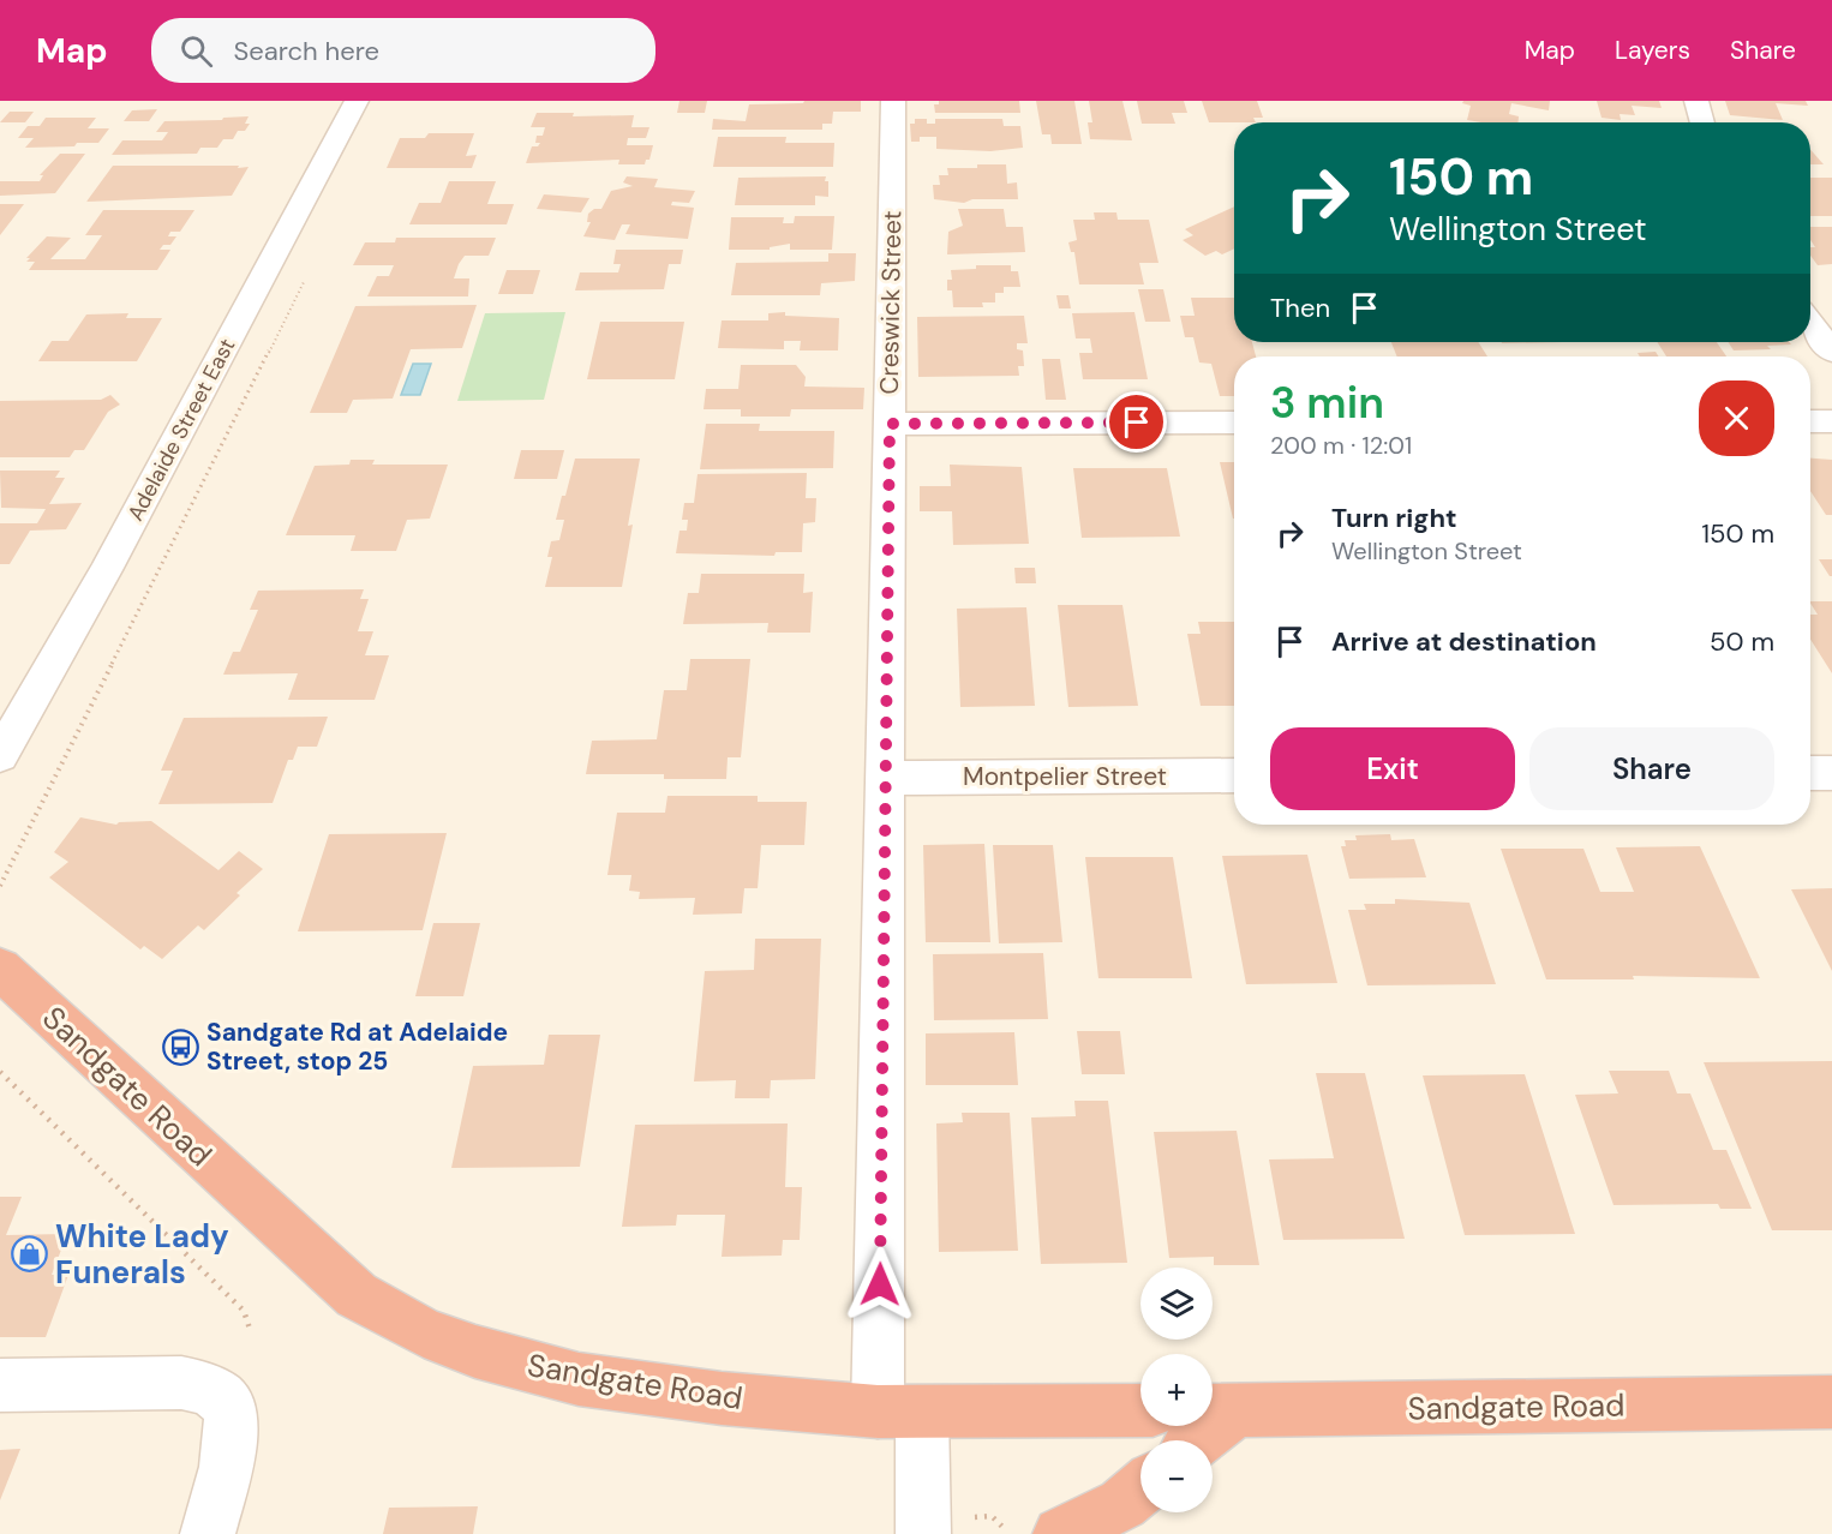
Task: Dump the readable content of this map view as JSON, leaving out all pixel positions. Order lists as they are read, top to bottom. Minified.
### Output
{"streets":{"highway":["Sandgate Road"],"street":["Creswick Street","Adelaide Street East","Montpelier Street"]},"crossings":[["Creswick Street","Montpelier Street"],["Creswick Street","Sandgate Road"]],"places":{"bus stop":["Sandgate Rd at Adelaide Street, stop 25"],"shop":["White Lady Funerals"]},"page":{"header":"Map","search":"Search here","nav":["Map","Layers","Share"],"turn":["150 m","Wellington Street"],"then":"Then","heading":["3 min","200 m · 12:01"],"list":[{"name":"Turn right","note":"Wellington Street","value":"150 m"},{"name":"Arrive at destination","value":"50 m"}],"buttons":["Exit","Share"],"map_buttons":["+","−"]}}
